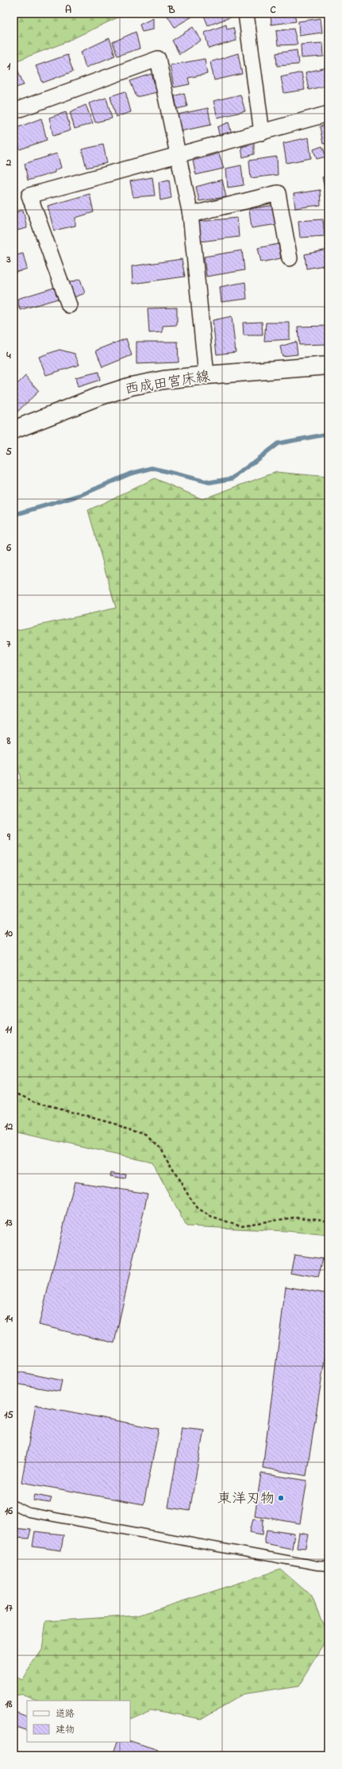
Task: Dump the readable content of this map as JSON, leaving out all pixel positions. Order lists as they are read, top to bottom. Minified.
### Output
{"streets":{"main road":["西成田宮床線"]},"places":["東洋刃物"],"legend":["道路","建物"],"grid":{"columns":["A","B","C"],"rows":["1","2","3","4","5","6","7","8","9","10","11","12","13","14","15","16","17","18"]}}
